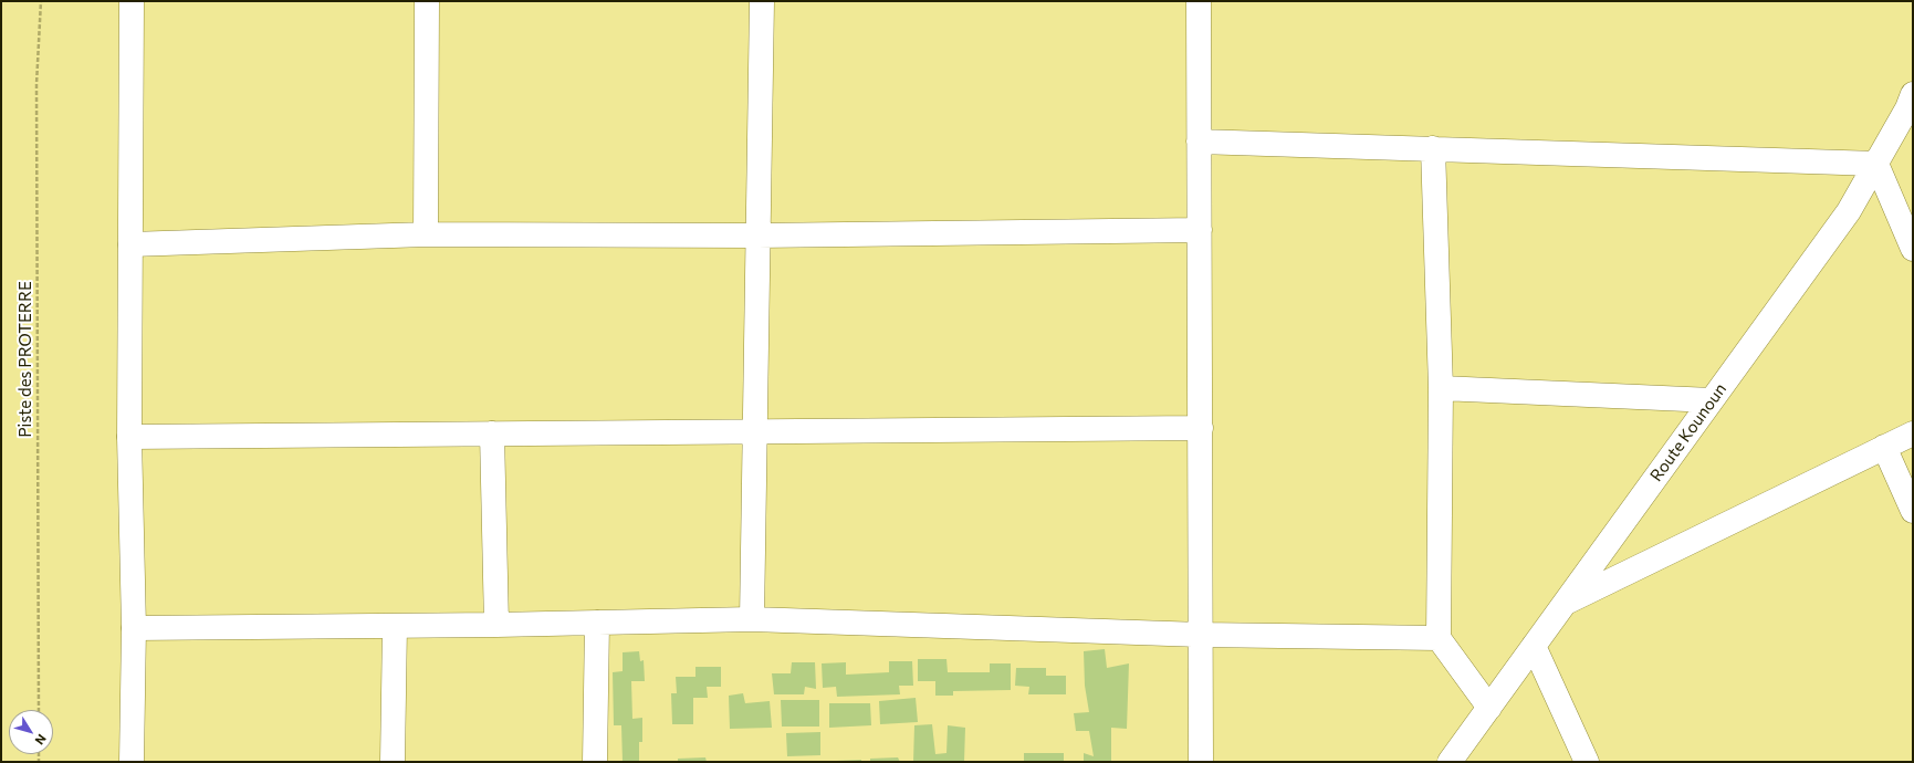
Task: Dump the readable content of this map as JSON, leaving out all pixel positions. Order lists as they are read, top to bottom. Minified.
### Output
{"streets":{"street":["Route Kounoun"],"path":["Piste des PROTERRE"]},"north":"bottom right"}
